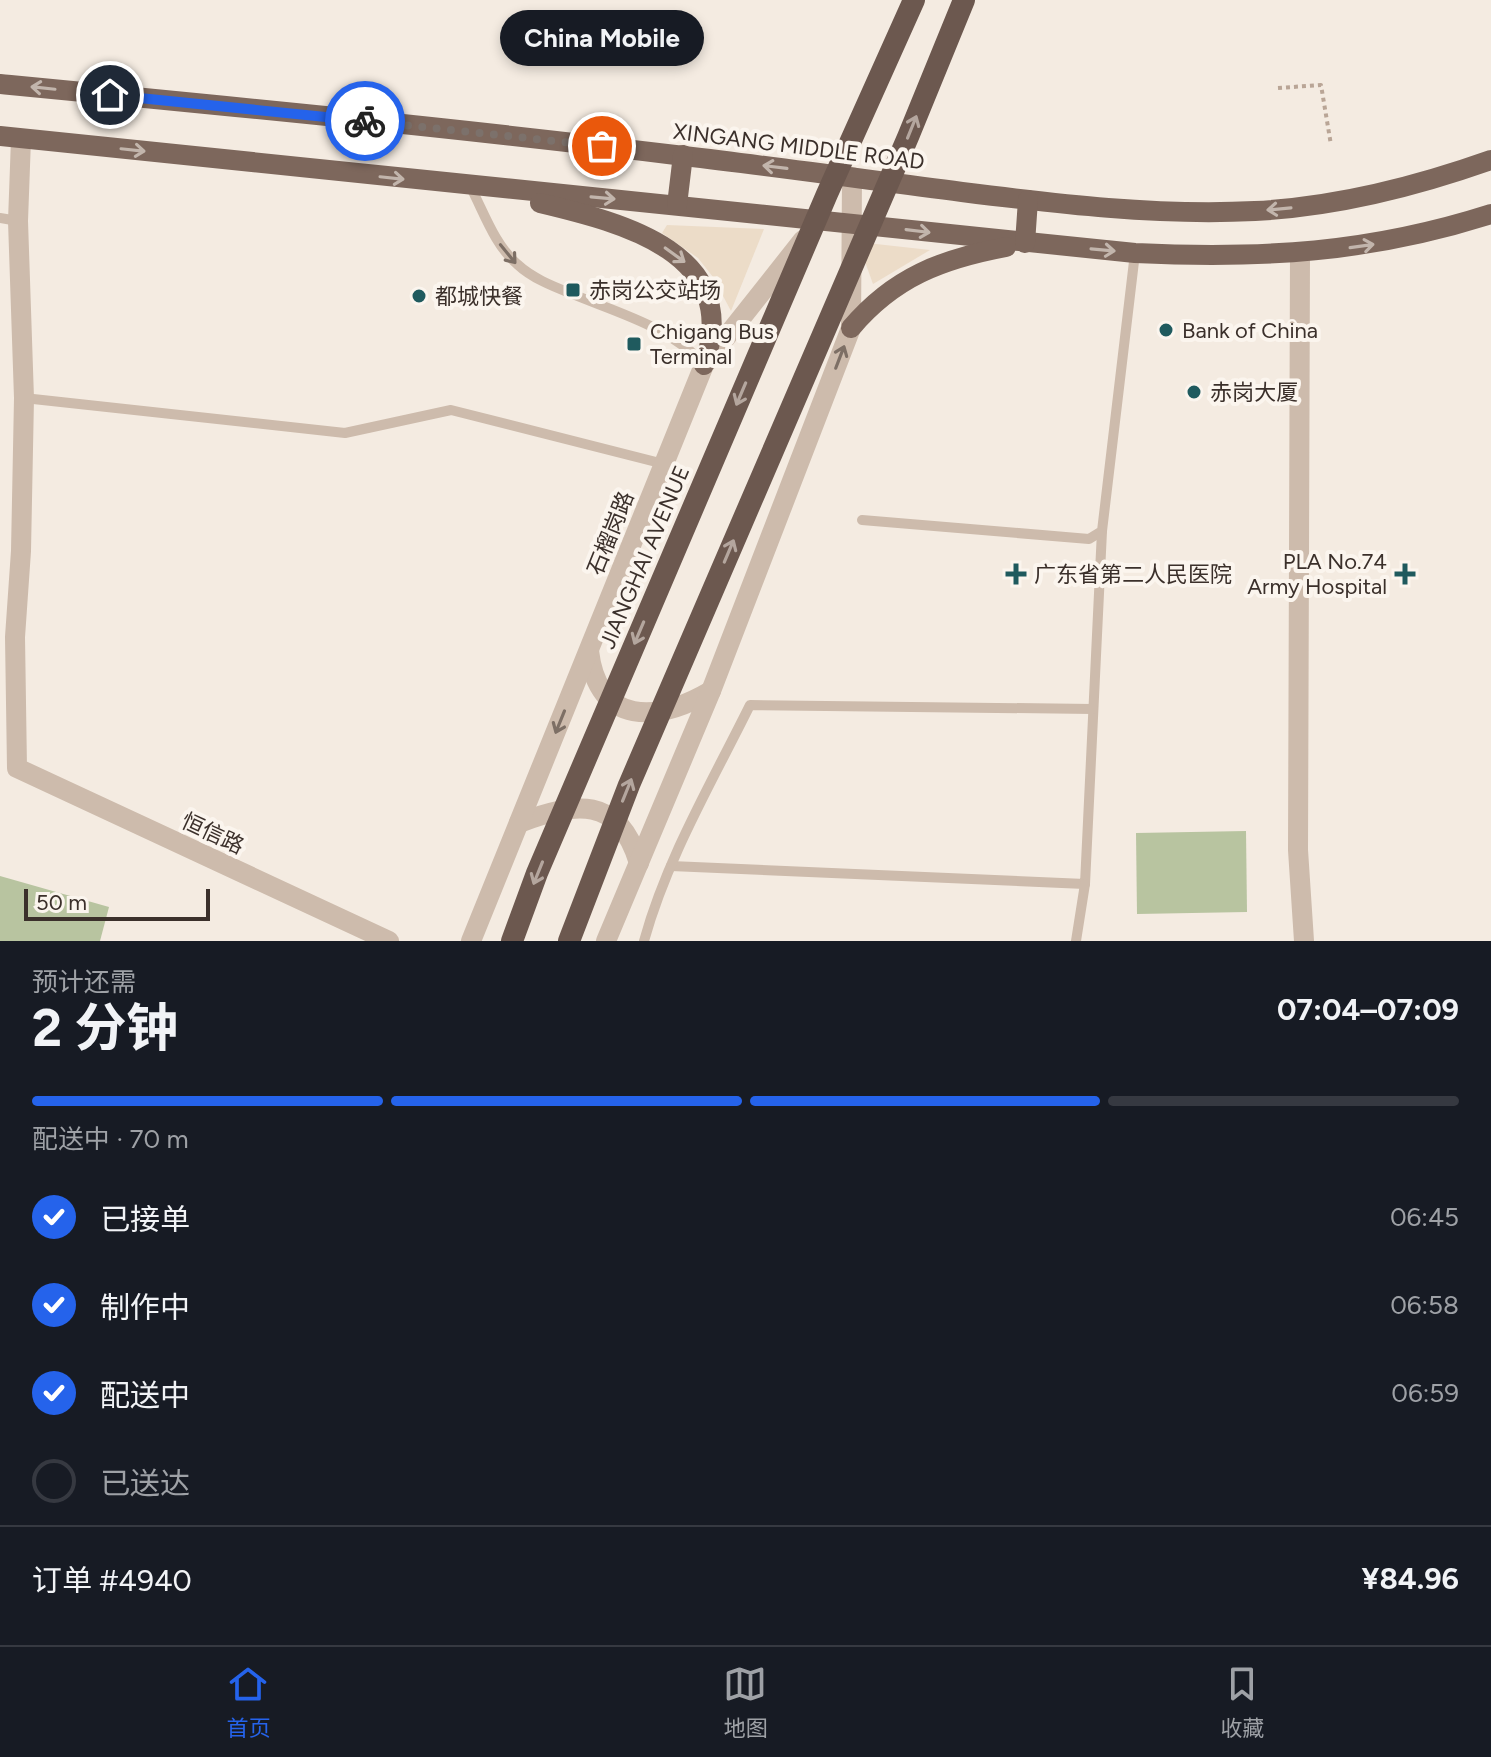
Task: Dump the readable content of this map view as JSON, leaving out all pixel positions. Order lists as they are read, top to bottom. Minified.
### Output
{"streets":{"highway":["JIANGHAI AVENUE"],"main road":["XINGANG MIDDLE ROAD"],"street":["石榴岗路","恒信路"]},"crossings":[["XINGANG MIDDLE ROAD","石榴岗路"]],"places":{"other":["China Mobile","都城快餐","Bank of China","赤岗大厦"],"transit":["赤岗公交站场","Chigang Bus Terminal"],"health":["广东省第二人民医院","PLA No.74 Army Hospital"]},"scale_bar":"50 m","page":{"bubble":"China Mobile","scale":"50 m","heading":["2 分钟","预计还需","07:04–07:09"],"panel":["订单 #4940","¥84.96"],"bar":"配送中 · 70 m","list":[["已接单","06:45"],["制作中","06:58"],["配送中","06:59"],"已送达"],"tabs":["首页","地图","收藏"]}}
